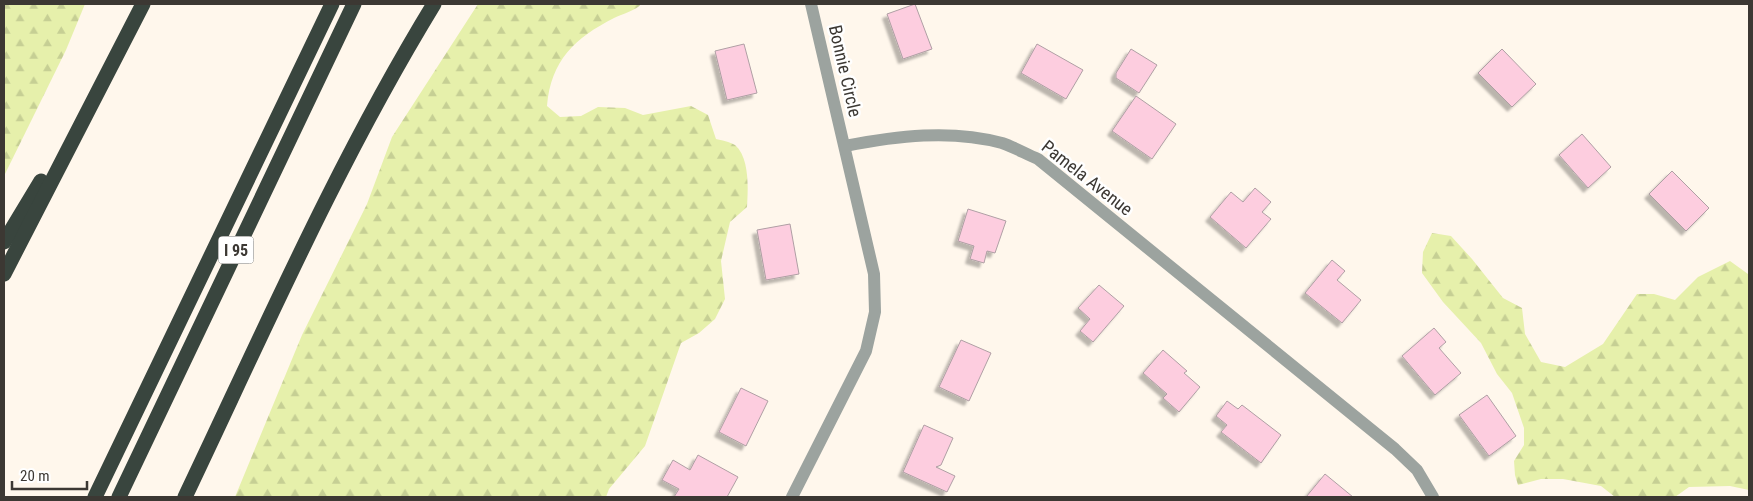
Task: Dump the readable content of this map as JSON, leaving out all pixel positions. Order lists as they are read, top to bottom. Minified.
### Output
{"streets":{"highway":["I 95"],"street":["Bonnie Circle","Pamela Avenue"]},"crossings":[["Bonnie Circle","Pamela Avenue"]],"scale_bar":"20 m"}
